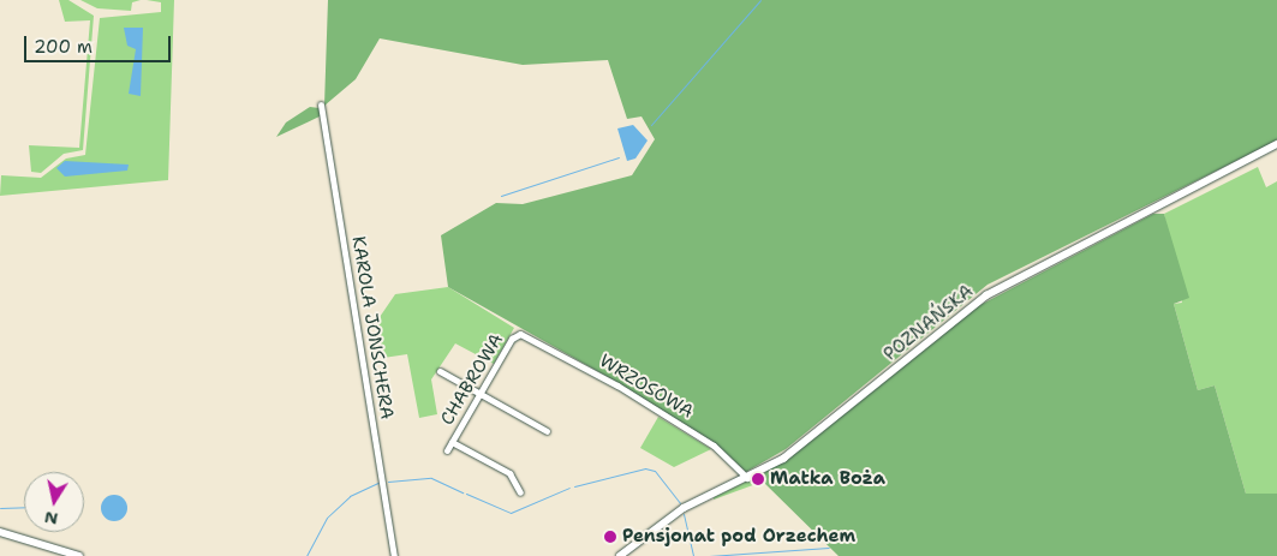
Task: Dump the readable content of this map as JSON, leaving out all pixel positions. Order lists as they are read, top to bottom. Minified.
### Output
{"streets":{"street":["POZNAŃSKA","KAROLA JONSCHERA","CHABROWA","WRZOSOWA"]},"crossings":[["POZNAŃSKA","WRZOSOWA"],["CHABROWA","WRZOSOWA"]],"places":["Matka Boża","Pensjonat pod Orzechem"],"scale_bar":"200 m","north":"bottom"}
